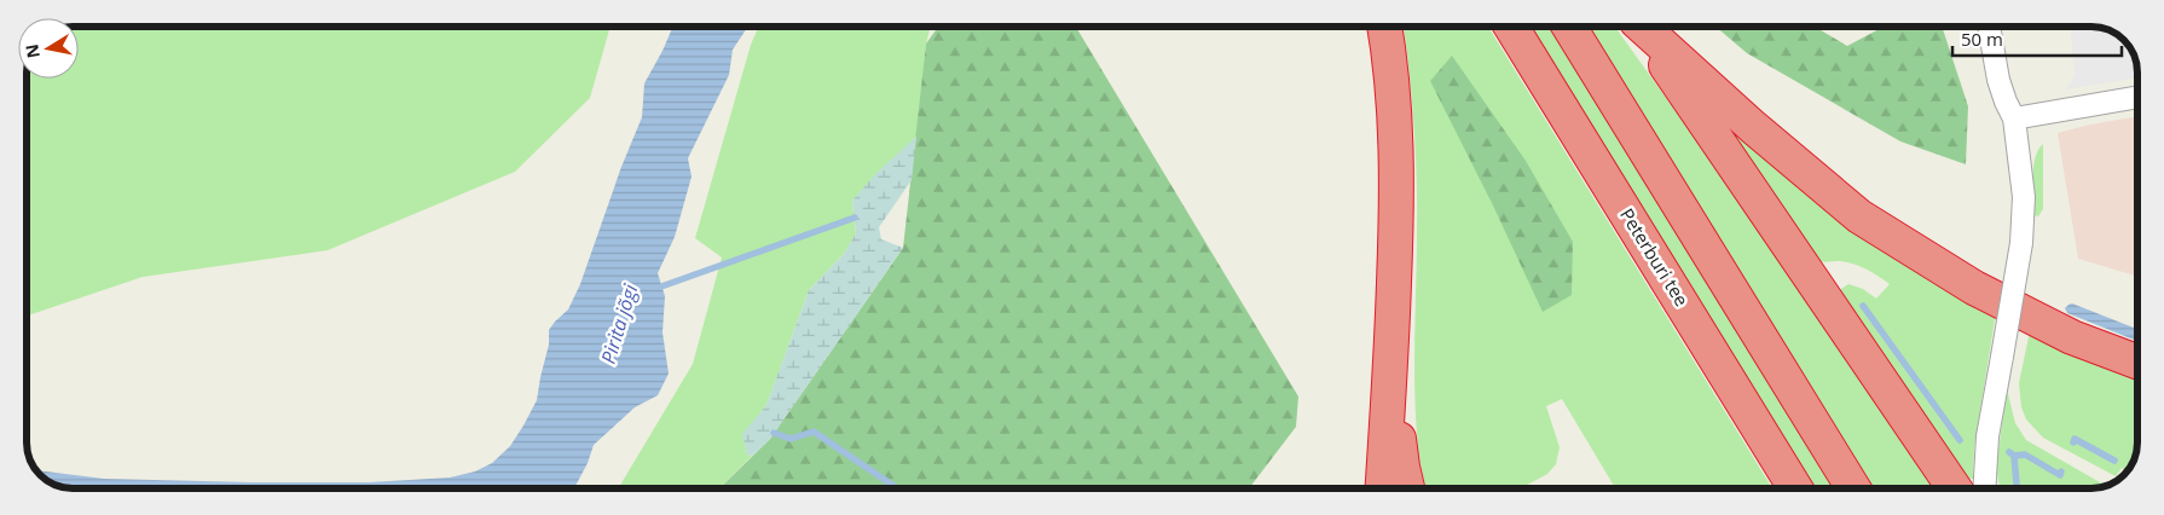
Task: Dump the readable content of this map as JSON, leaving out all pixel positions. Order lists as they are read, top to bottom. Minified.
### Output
{"streets":{"highway":["Peterburi tee"]},"water":["Pirita jõgi"],"scale_bar":"50 m","north":"left"}
